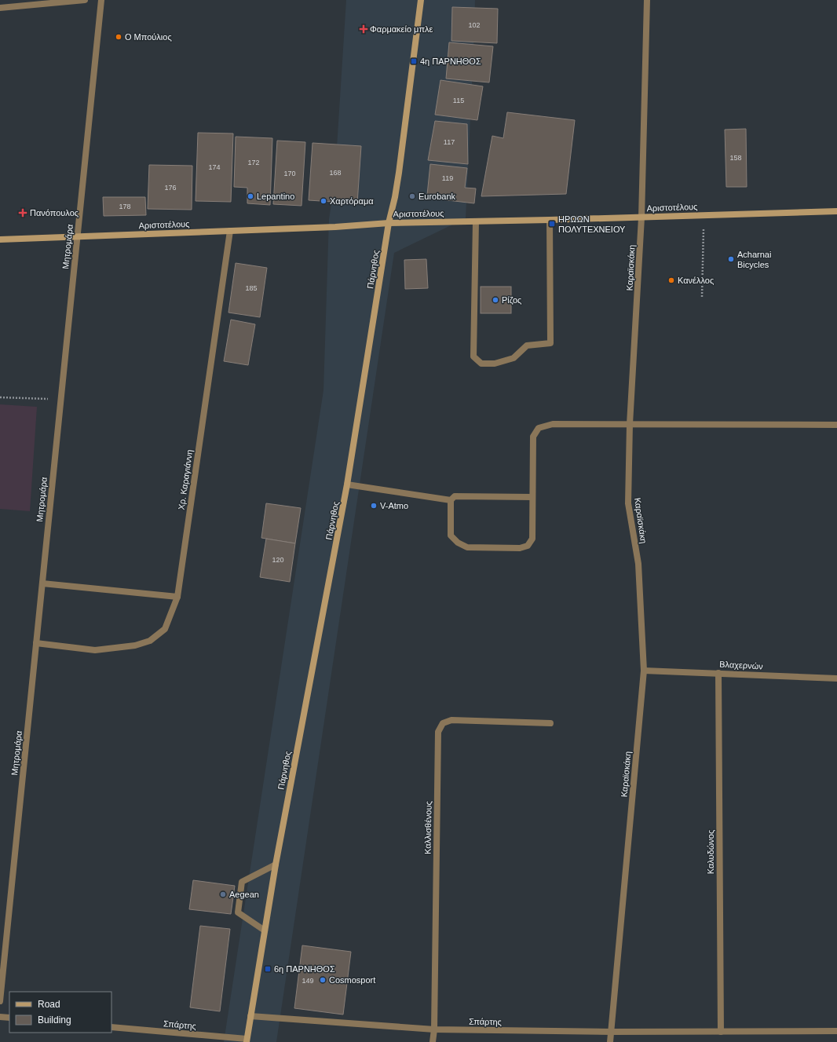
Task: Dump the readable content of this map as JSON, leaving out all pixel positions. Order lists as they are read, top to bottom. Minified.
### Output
{"streets":{"main road":["Αριστοτέλους","Πάρνηθος"],"street":["Μητρομάρα","Καραϊσκάκη","Χρ. Καραγιάννη","Βλαχερνών","Καλλισθένους","Καλυδώνος","Σπάρτης"]},"crossings":[["Αριστοτέλους","Μητρομάρα"],["Αριστοτέλους","Καραϊσκάκη"],["Αριστοτέλους","Πάρνηθος"],["Αριστοτέλους","Χρ. Καραγιάννη"],["Μητρομάρα","Χρ. Καραγιάννη"],["Καραϊσκάκη","Βλαχερνών"],["Καραϊσκάκη","Σπάρτης"],["Πάρνηθος","Σπάρτης"],["Βλαχερνών","Καλυδώνος"],["Καλλισθένους","Σπάρτης"],["Καλυδώνος","Σπάρτης"]],"places":{"health":["Φαρμακείο μπλε","Πανόπουλος"],"other":["O Μπούλιος","Lepantino","Eurobank","Χαρτόραμα","Acharnai Bicycles","Κανέλλος","Ρίζος","V-Atmo","Aegean","Cosmosport"],"transit":["4η ΠΑΡΝΗΘΟΣ","ΗΡΩΩΝ ΠΟΛΥΤΕΧΝΕΙΟΥ","6η ΠΑΡΝΗΘΟΣ"]},"house_numbers":["102","115","117","158","172","174","168","170","119","176","178","185","120","149"],"legend":["Road","Building"]}
